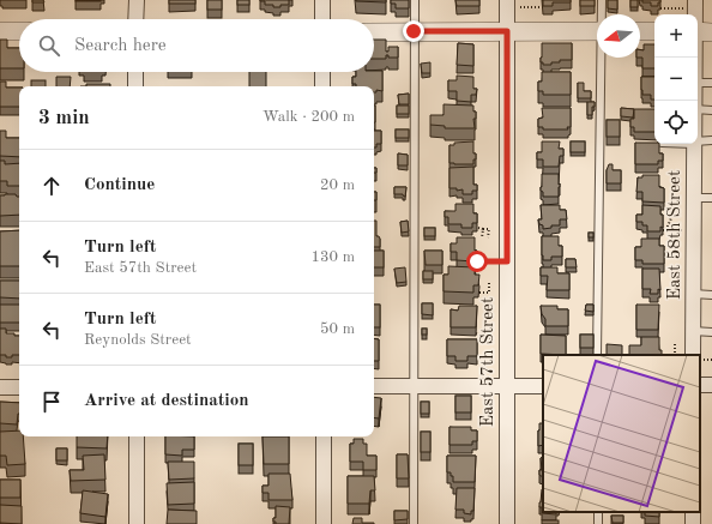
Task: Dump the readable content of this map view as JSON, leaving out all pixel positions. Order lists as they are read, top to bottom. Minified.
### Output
{"streets":{"street":["East 58th Street","East 57th Street"]},"north":"left","page":{"map_buttons":["+","−"],"search":"Search here","heading":["3 min","Walk · 200 m"],"list":[["Continue","20 m"],["Turn left","East 57th Street","130 m"],["Turn left","Reynolds Street","50 m"],"Arrive at destination"]}}
